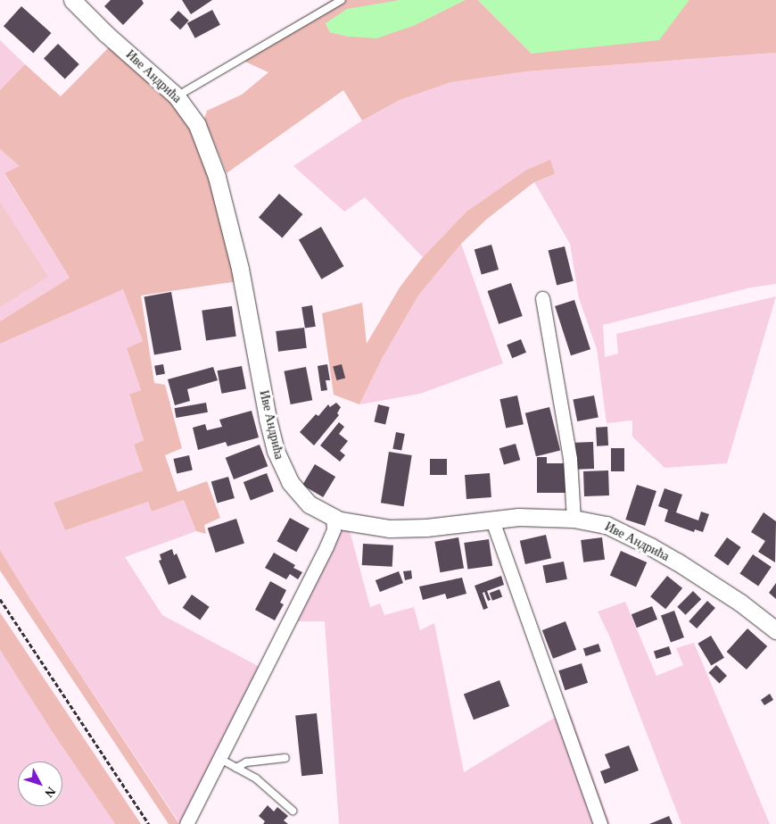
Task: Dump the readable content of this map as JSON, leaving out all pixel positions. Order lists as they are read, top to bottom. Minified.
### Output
{"streets":{"street":["Иве Андрића"]},"north":"bottom right"}
